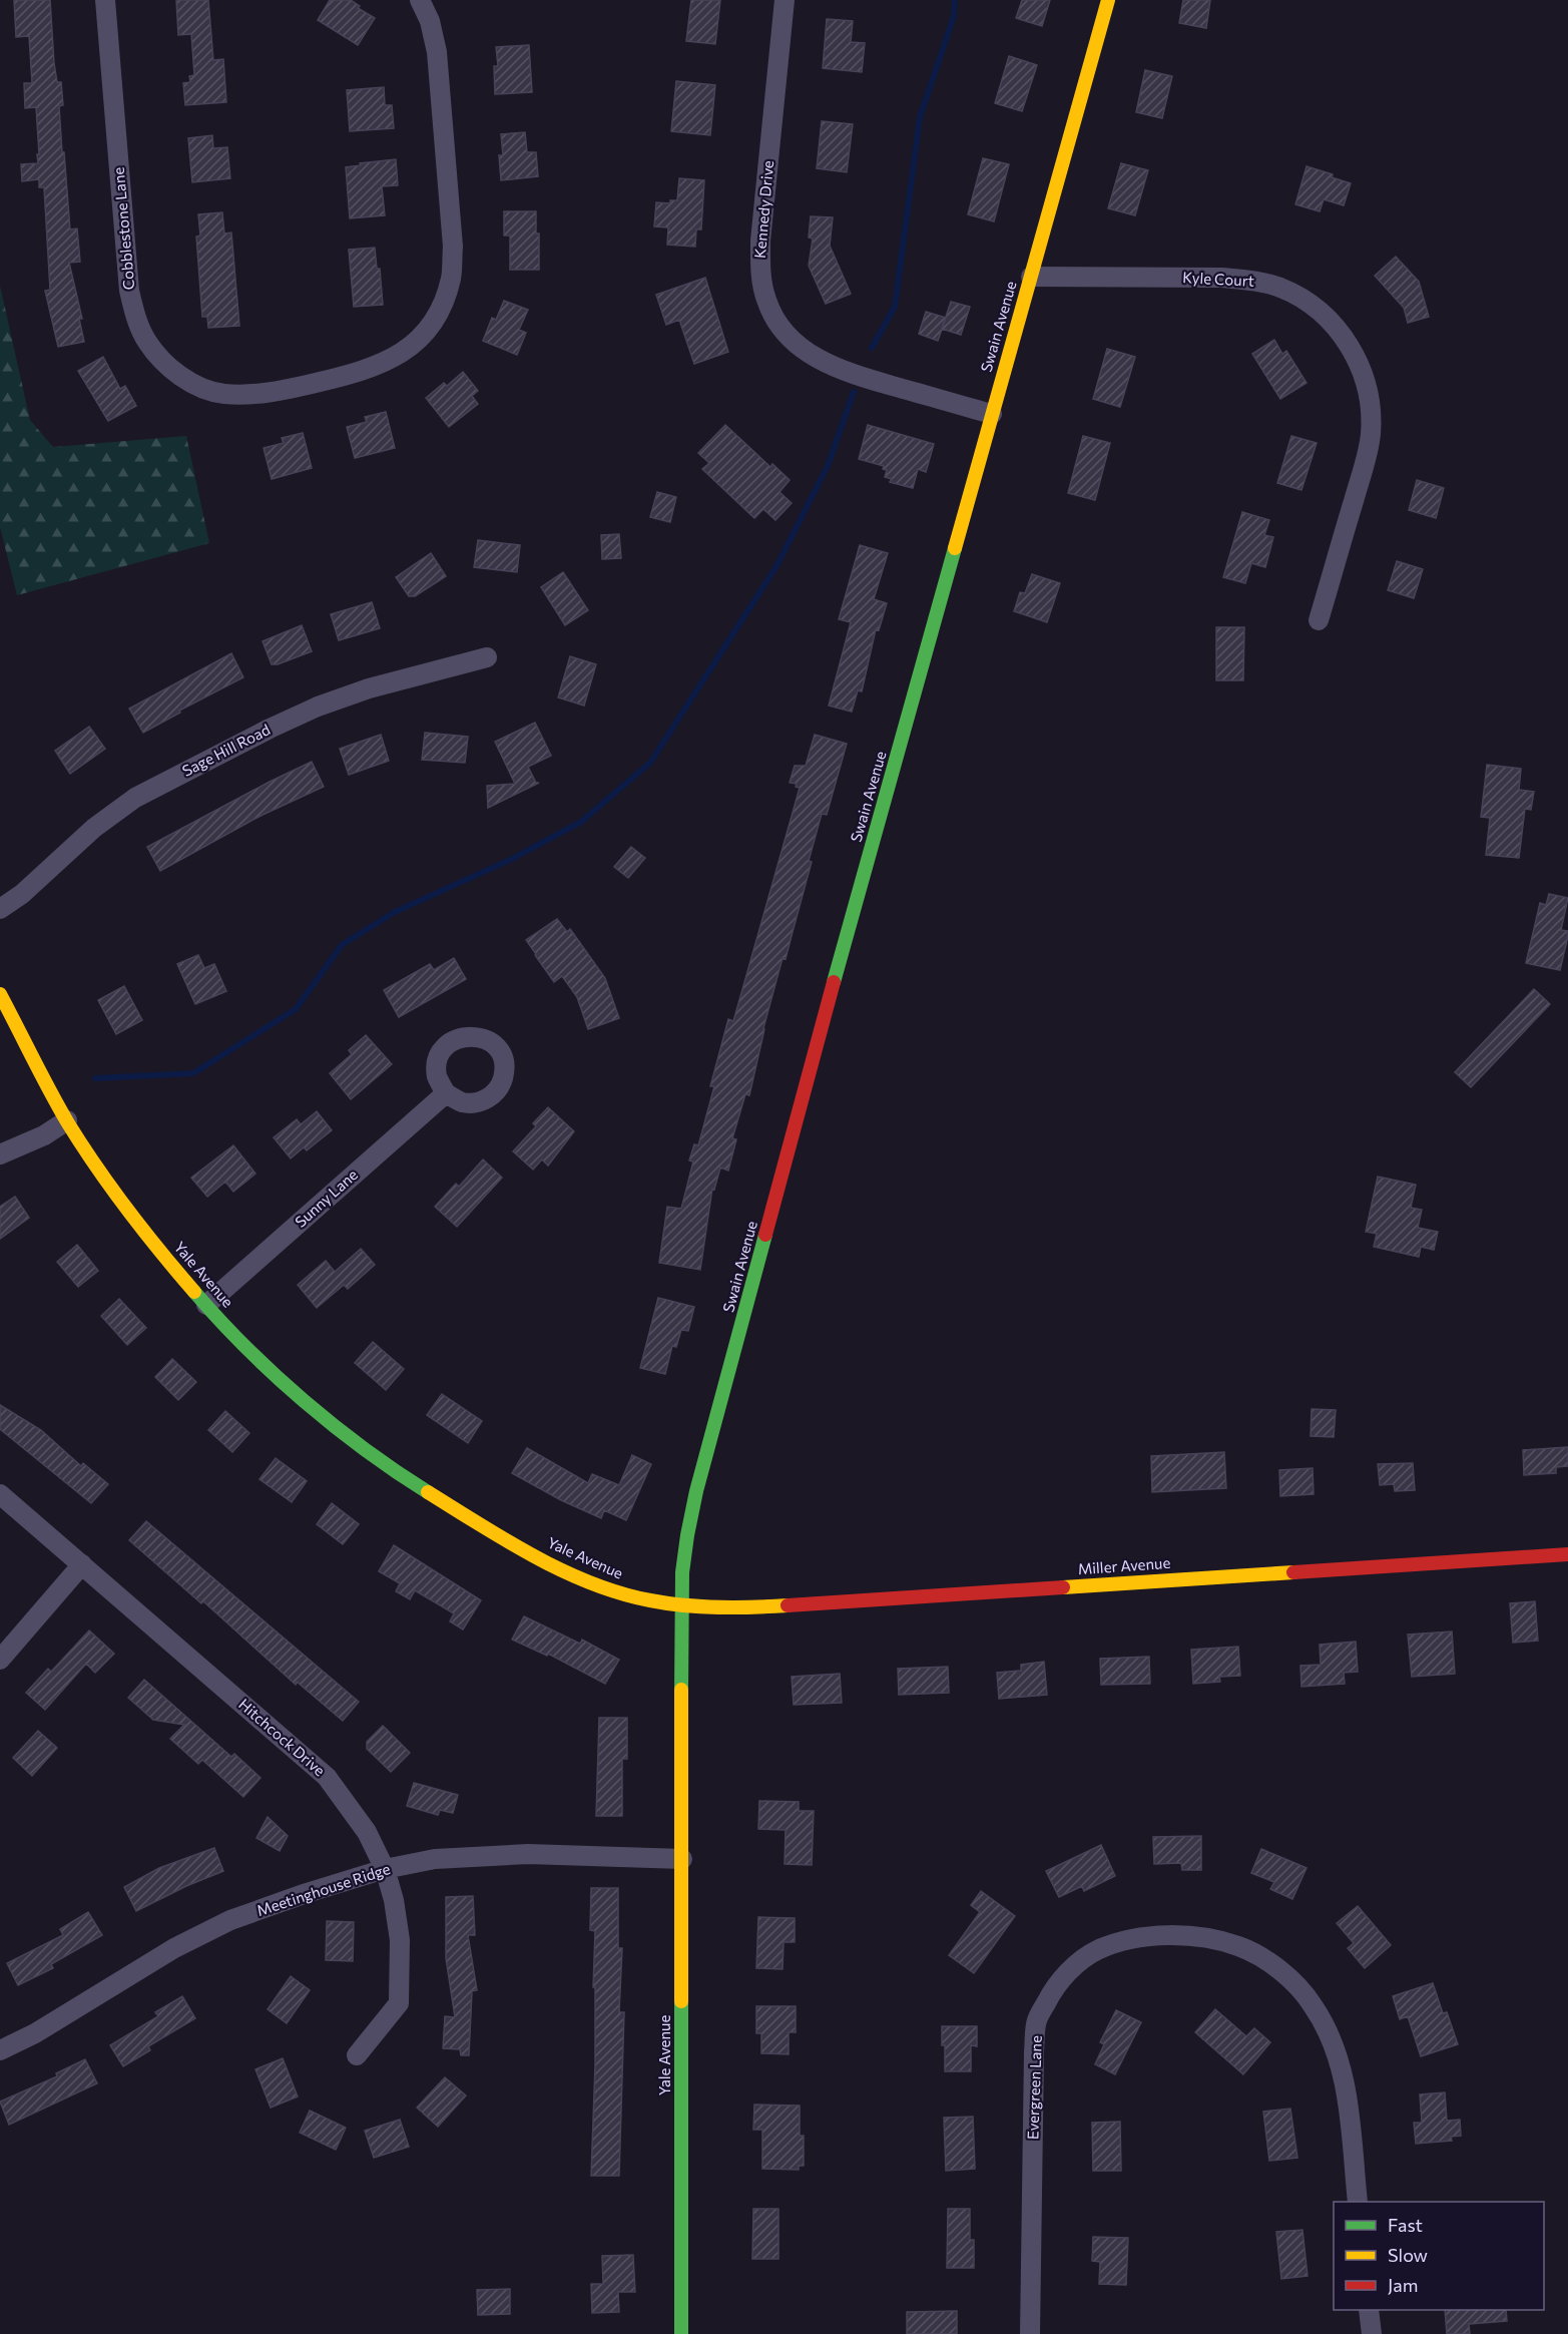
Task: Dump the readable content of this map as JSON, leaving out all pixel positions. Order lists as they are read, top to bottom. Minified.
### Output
{"streets":{"street":["Kennedy Drive","Cobblestone Lane","Kyle Court","Swain Avenue","Sage Hill Road","Sunny Lane","Yale Avenue","Miller Avenue","Hitchcock Drive","Meetinghouse Ridge","Evergreen Lane"]},"crossings":[["Kennedy Drive","Swain Avenue"],["Kyle Court","Swain Avenue"],["Swain Avenue","Yale Avenue"],["Swain Avenue","Miller Avenue"],["Sunny Lane","Yale Avenue"],["Yale Avenue","Miller Avenue"],["Yale Avenue","Meetinghouse Ridge"],["Hitchcock Drive","Meetinghouse Ridge"]],"legend":["Fast","Slow","Jam"]}
